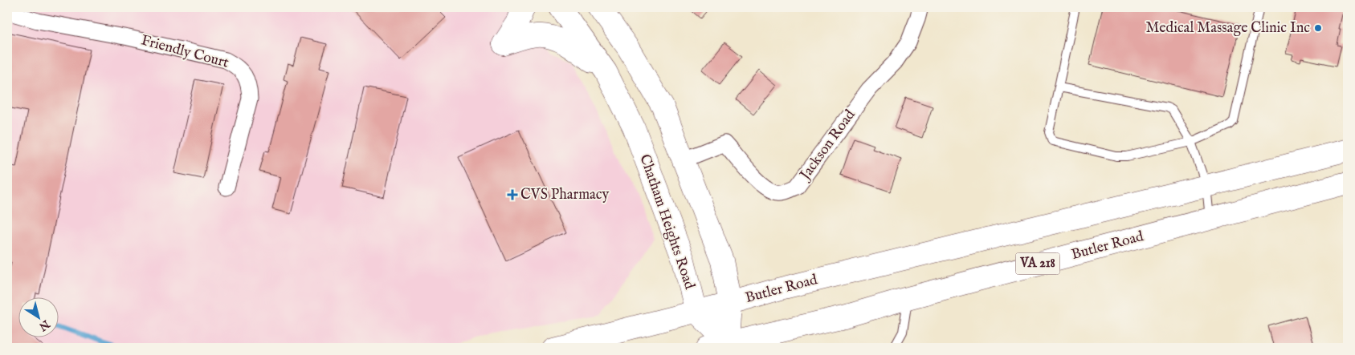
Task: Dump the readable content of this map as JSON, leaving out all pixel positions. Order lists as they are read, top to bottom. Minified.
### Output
{"streets":{"main road":["Chatham Heights Road","Butler Road","VA 218"],"street":["Friendly Court","Jackson Road"]},"crossings":[["Chatham Heights Road","VA 218"],["Butler Road","VA 218"]],"places":{"other":["Medical Massage Clinic Inc"],"health":["CVS Pharmacy"]},"north":"bottom right"}
